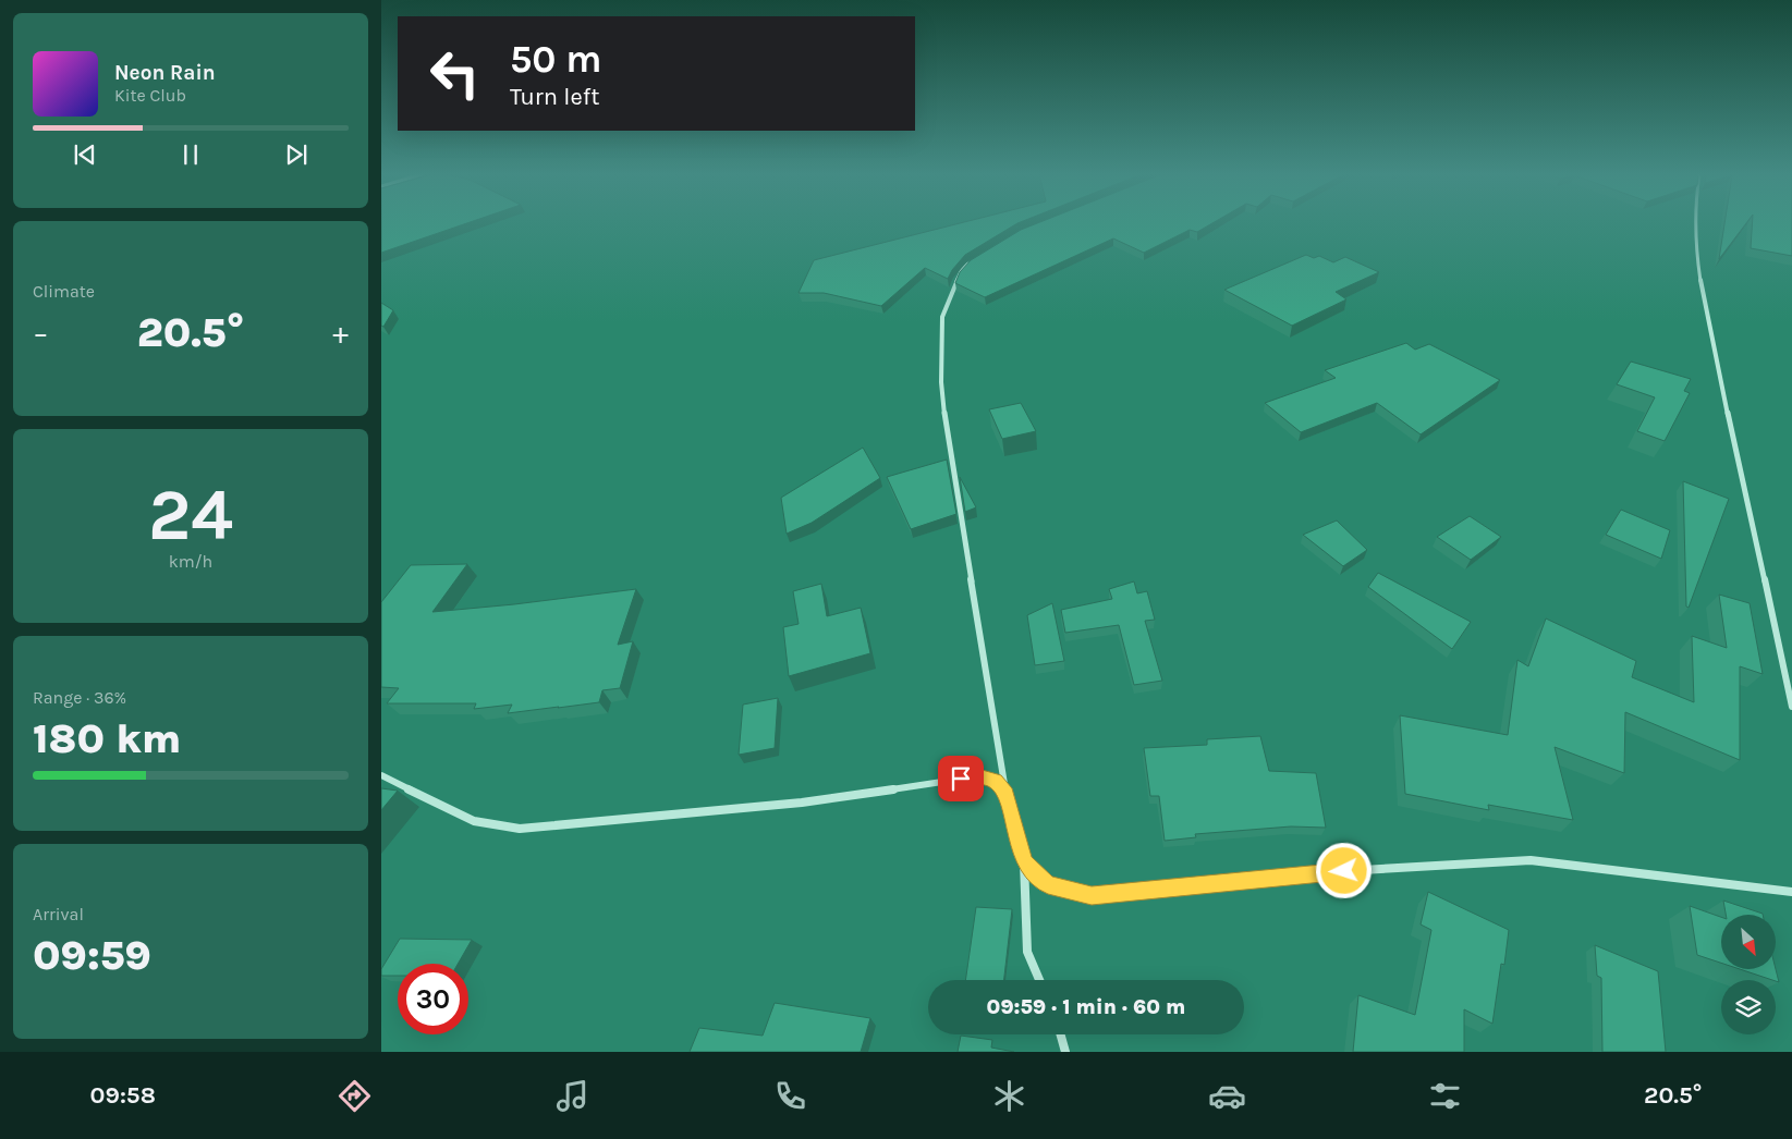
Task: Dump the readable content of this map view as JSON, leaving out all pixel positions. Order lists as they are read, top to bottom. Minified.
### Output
{"north":"bottom right","page":{"turn":["50 m","Turn left"],"song":["Neon Rain","Kite Club"],"tile":["Climate",["24","km/h"],["Range · 36%","180 km"],["Arrival","09:59"]],"heat":["−","20.5°","+"],"limit":"30","trip":"09:59 · 1 min · 60 m","tabs":["09:58","20.5°"]}}
